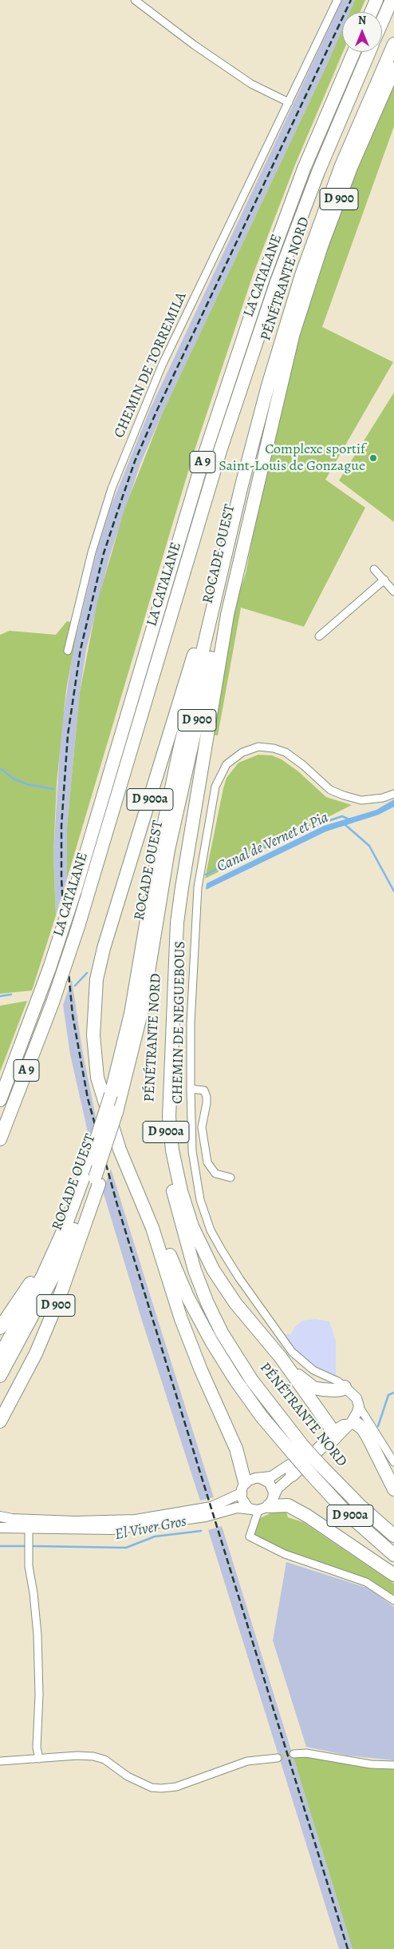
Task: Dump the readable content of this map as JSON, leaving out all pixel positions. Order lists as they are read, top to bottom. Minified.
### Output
{"streets":{"highway":["D 900","LA CATALANE","PÉNÉTRANTE NORD","A 9","ROCADE OUEST","D 900a"],"street":["CHEMIN DE TORREMILA","CHEMIN DE NEGUEBOUS"]},"crossings":[["D 900","ROCADE OUEST"],["PÉNÉTRANTE NORD","ROCADE OUEST"],["PÉNÉTRANTE NORD","D 900a"],["ROCADE OUEST","D 900a"]],"water":["Canal de Vernet et Pia","El Viver Gros"],"places":["Complexe sportif Saint-Louis de Gonzague"],"north":"top"}
